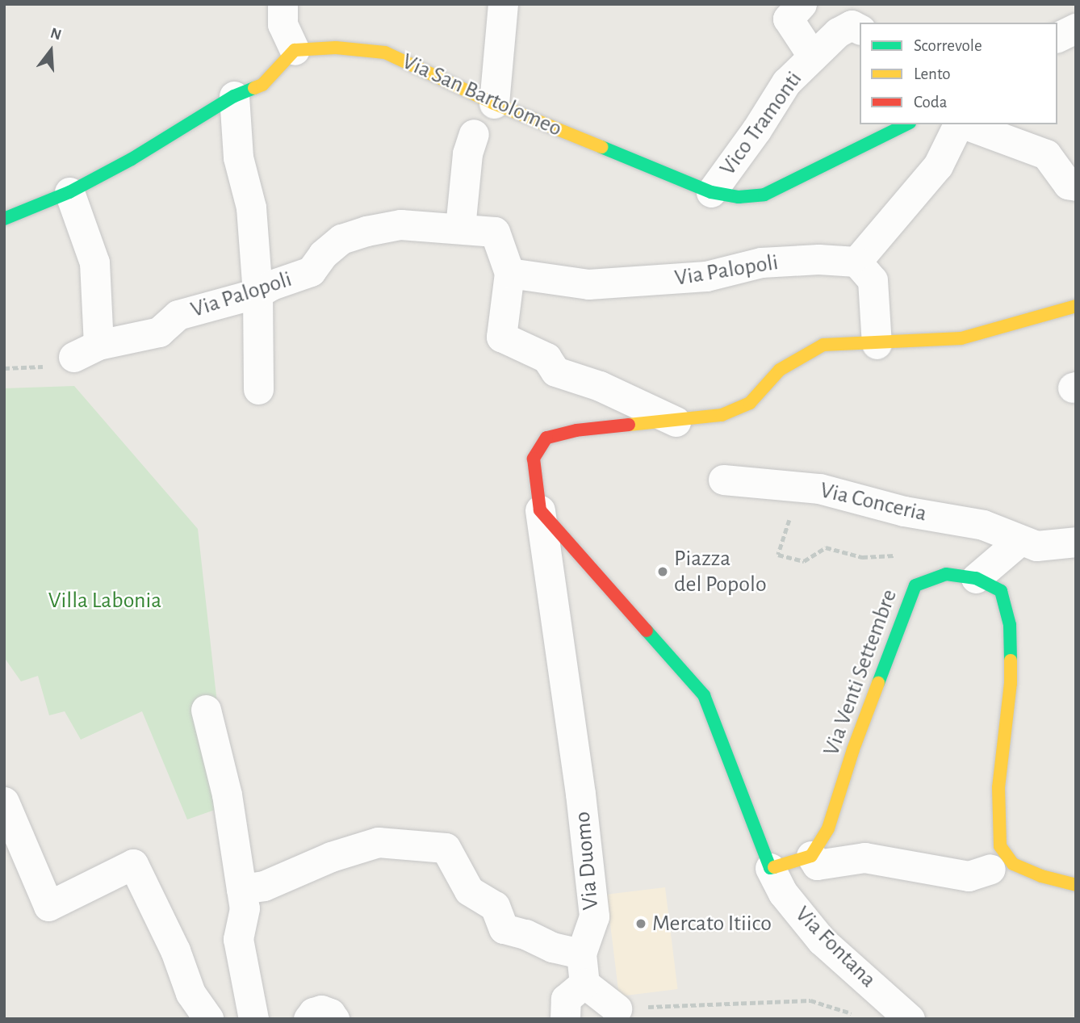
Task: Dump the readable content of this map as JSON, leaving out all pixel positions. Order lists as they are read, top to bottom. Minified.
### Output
{"streets":{"main road":["Via San Bartolomeo","Via Venti Settembre"],"street":["Vico Tramonti","Via Palopoli","Via Conceria","Via Duomo","Via Fontana"]},"crossings":[["Via San Bartolomeo","Vico Tramonti"]],"parks":["Villa Labonia"],"places":["Piazza del Popolo","Mercato Itiico"],"legend":["Scorrevole","Lento","Coda"],"north":"top"}
